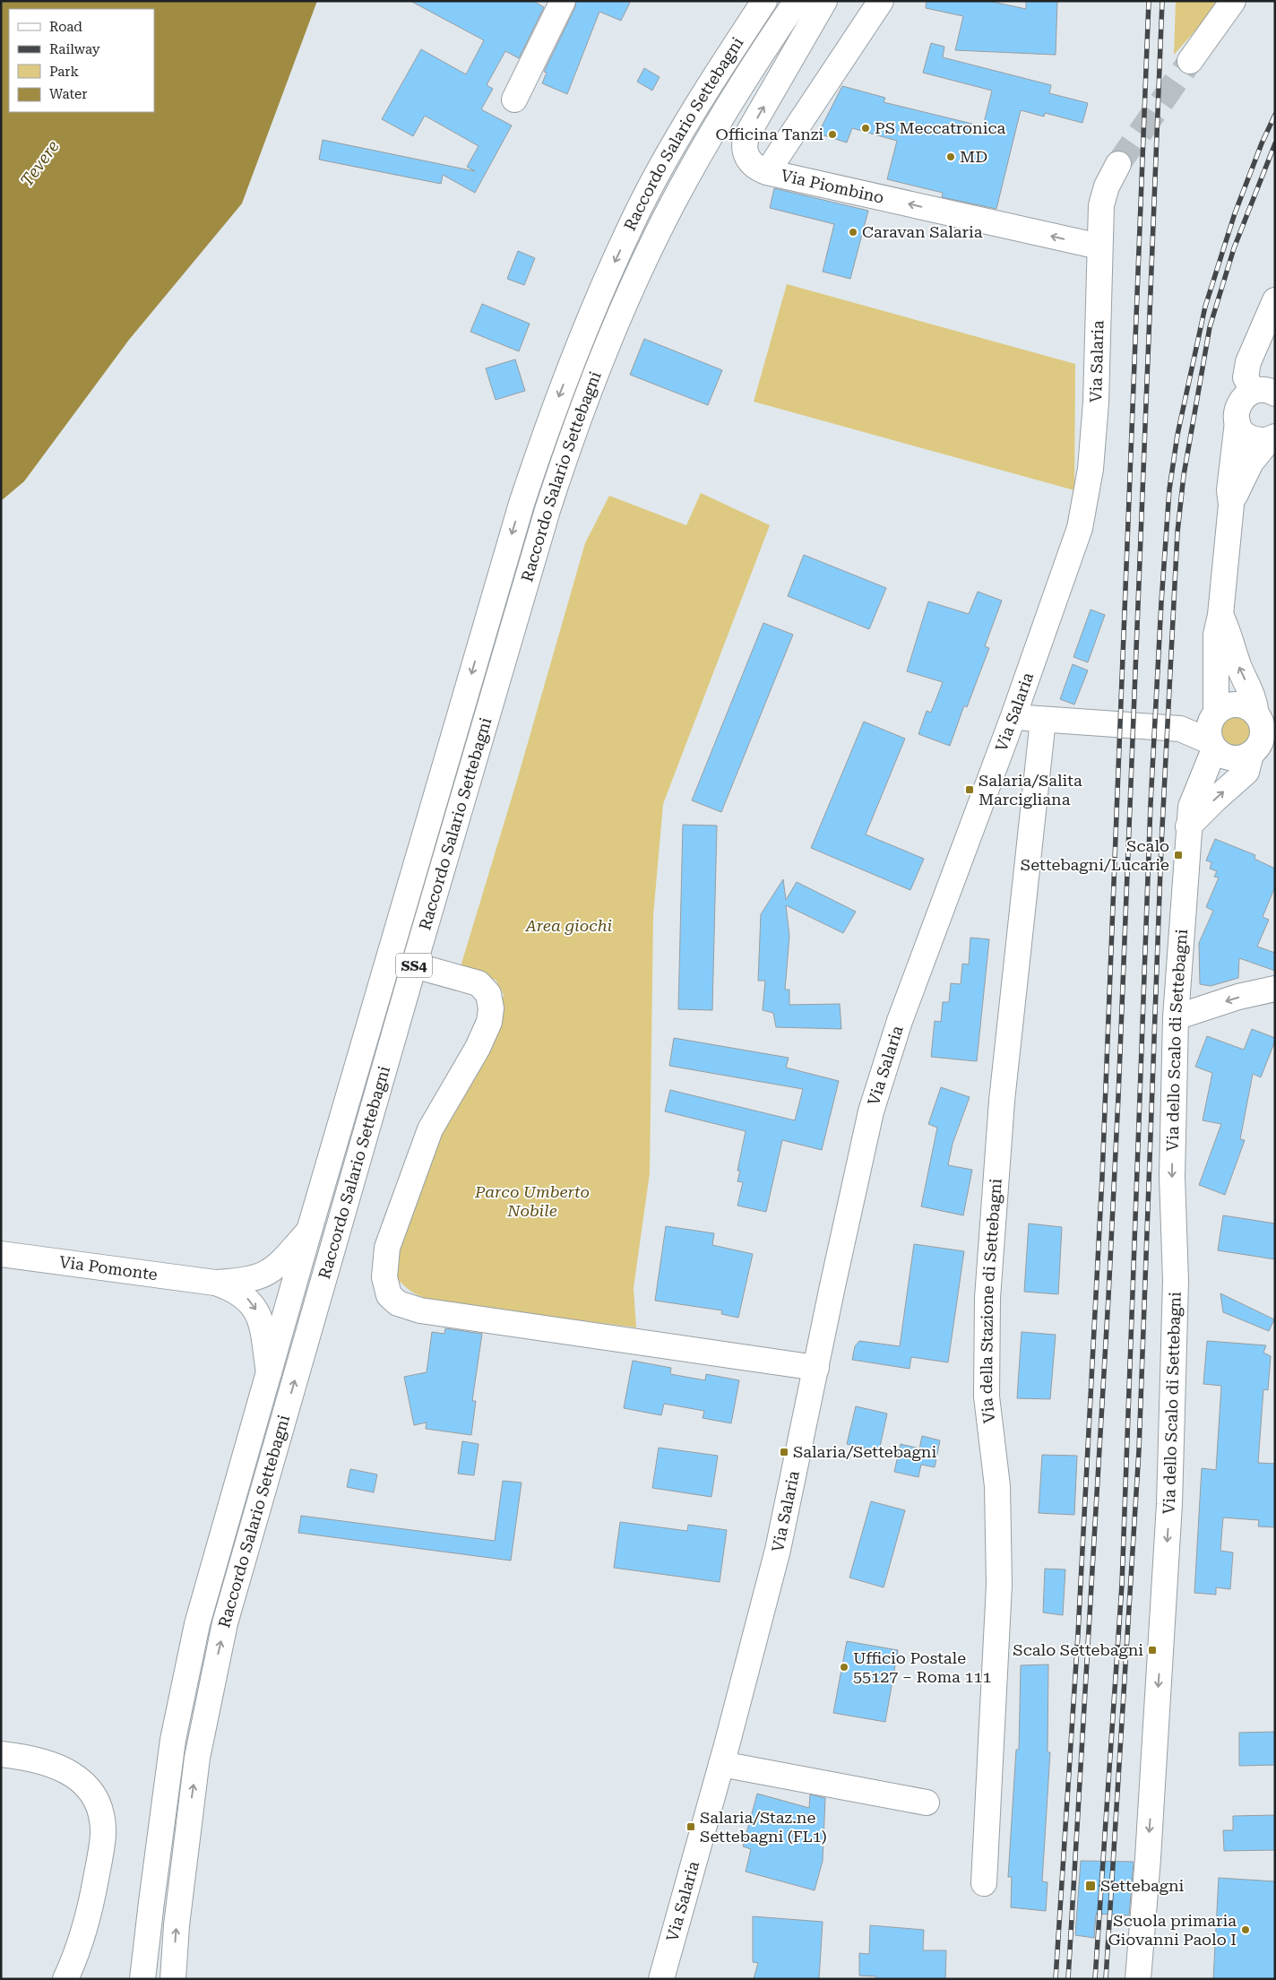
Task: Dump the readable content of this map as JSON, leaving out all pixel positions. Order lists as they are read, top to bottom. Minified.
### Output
{"streets":{"street":["Raccordo Salario Settebagni","Via Piombino","Via Salaria","SS4","Via dello Scalo di Settebagni","Via Pomonte","Via della Stazione di Settebagni"]},"crossings":[["Raccordo Salario Settebagni","Via Pomonte"],["Via Piombino","Via Salaria"]],"one_way":["Via Piombino","Via dello Scalo di Settebagni"],"water":["Tevere"],"parks":["Area giochi","Parco Umberto Nobile"],"places":{"other":["PS Meccatronica","Officina Tanzi","MD","Caravan Salaria","Ufficio Postale 55127 – Roma 111","Scuola primaria Giovanni Paolo I"],"transit":["Salaria/Salita Marcigliana","Scalo Settebagni/Lucarie","Salaria/Settebagni","Scalo Settebagni","Salaria/Staz.ne Settebagni (FL1)","Settebagni"]},"legend":["Road","Railway","Park","Water"]}
